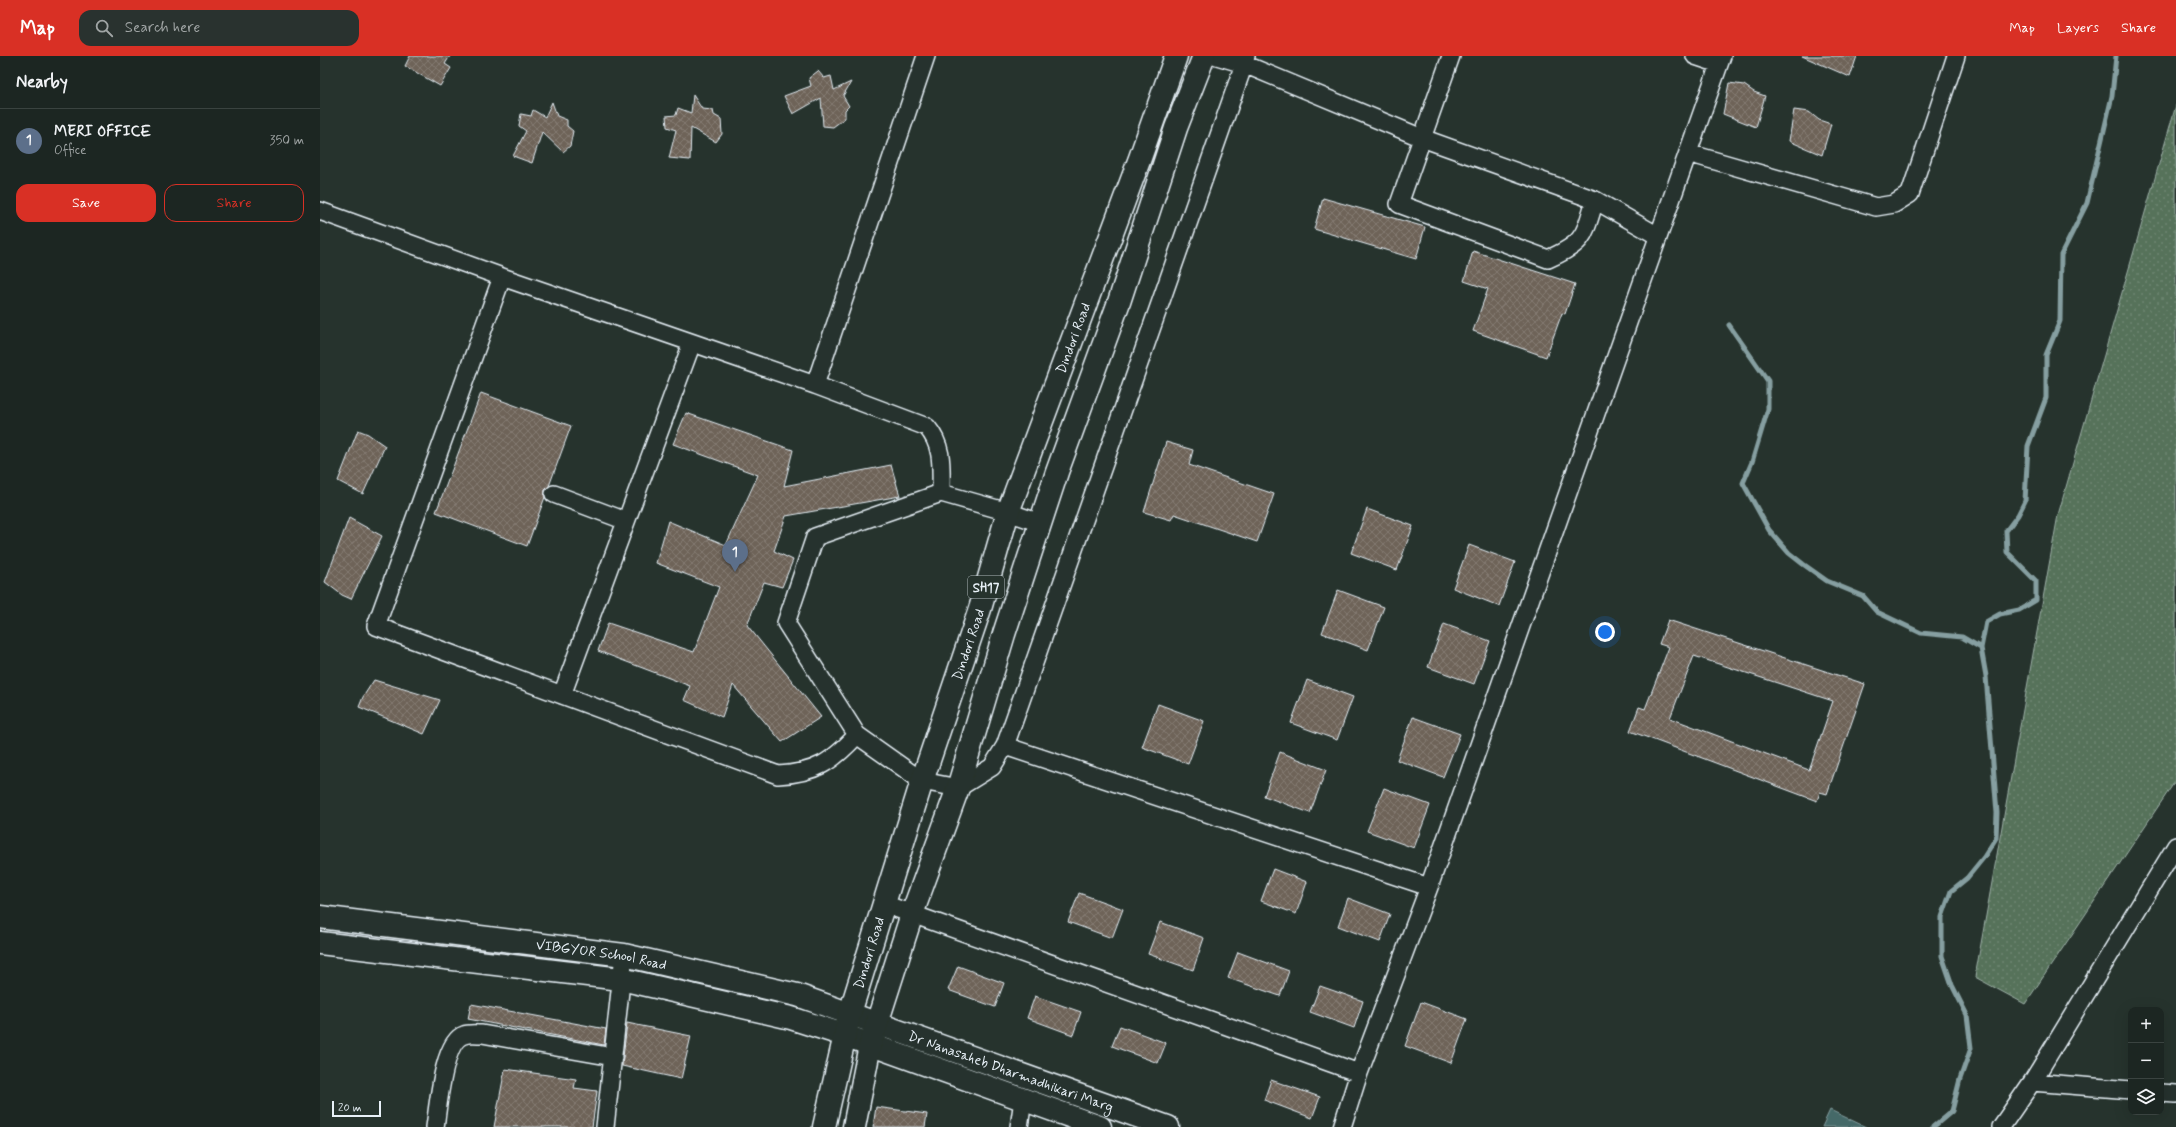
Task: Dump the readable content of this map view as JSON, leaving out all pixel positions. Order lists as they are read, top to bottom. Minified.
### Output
{"streets":{"main road":["Dindori Road","SH17","VIBGYOR School Road","Dr Nanasaheb Dharmadhikari Marg"]},"crossings":[["Dindori Road","VIBGYOR School Road"],["VIBGYOR School Road","Dr Nanasaheb Dharmadhikari Marg"]],"scale_bar":"20 m","page":{"header":"Map","search":"Search here","nav":["Map","Layers","Share"],"heading":"Nearby","list":[{"mark":"1","name":"MERI OFFICE","note":"Office","value":"350 m"}],"buttons":["Save","Share"],"pins":"1","map_buttons":["+","−"],"scale":"20 m"}}
